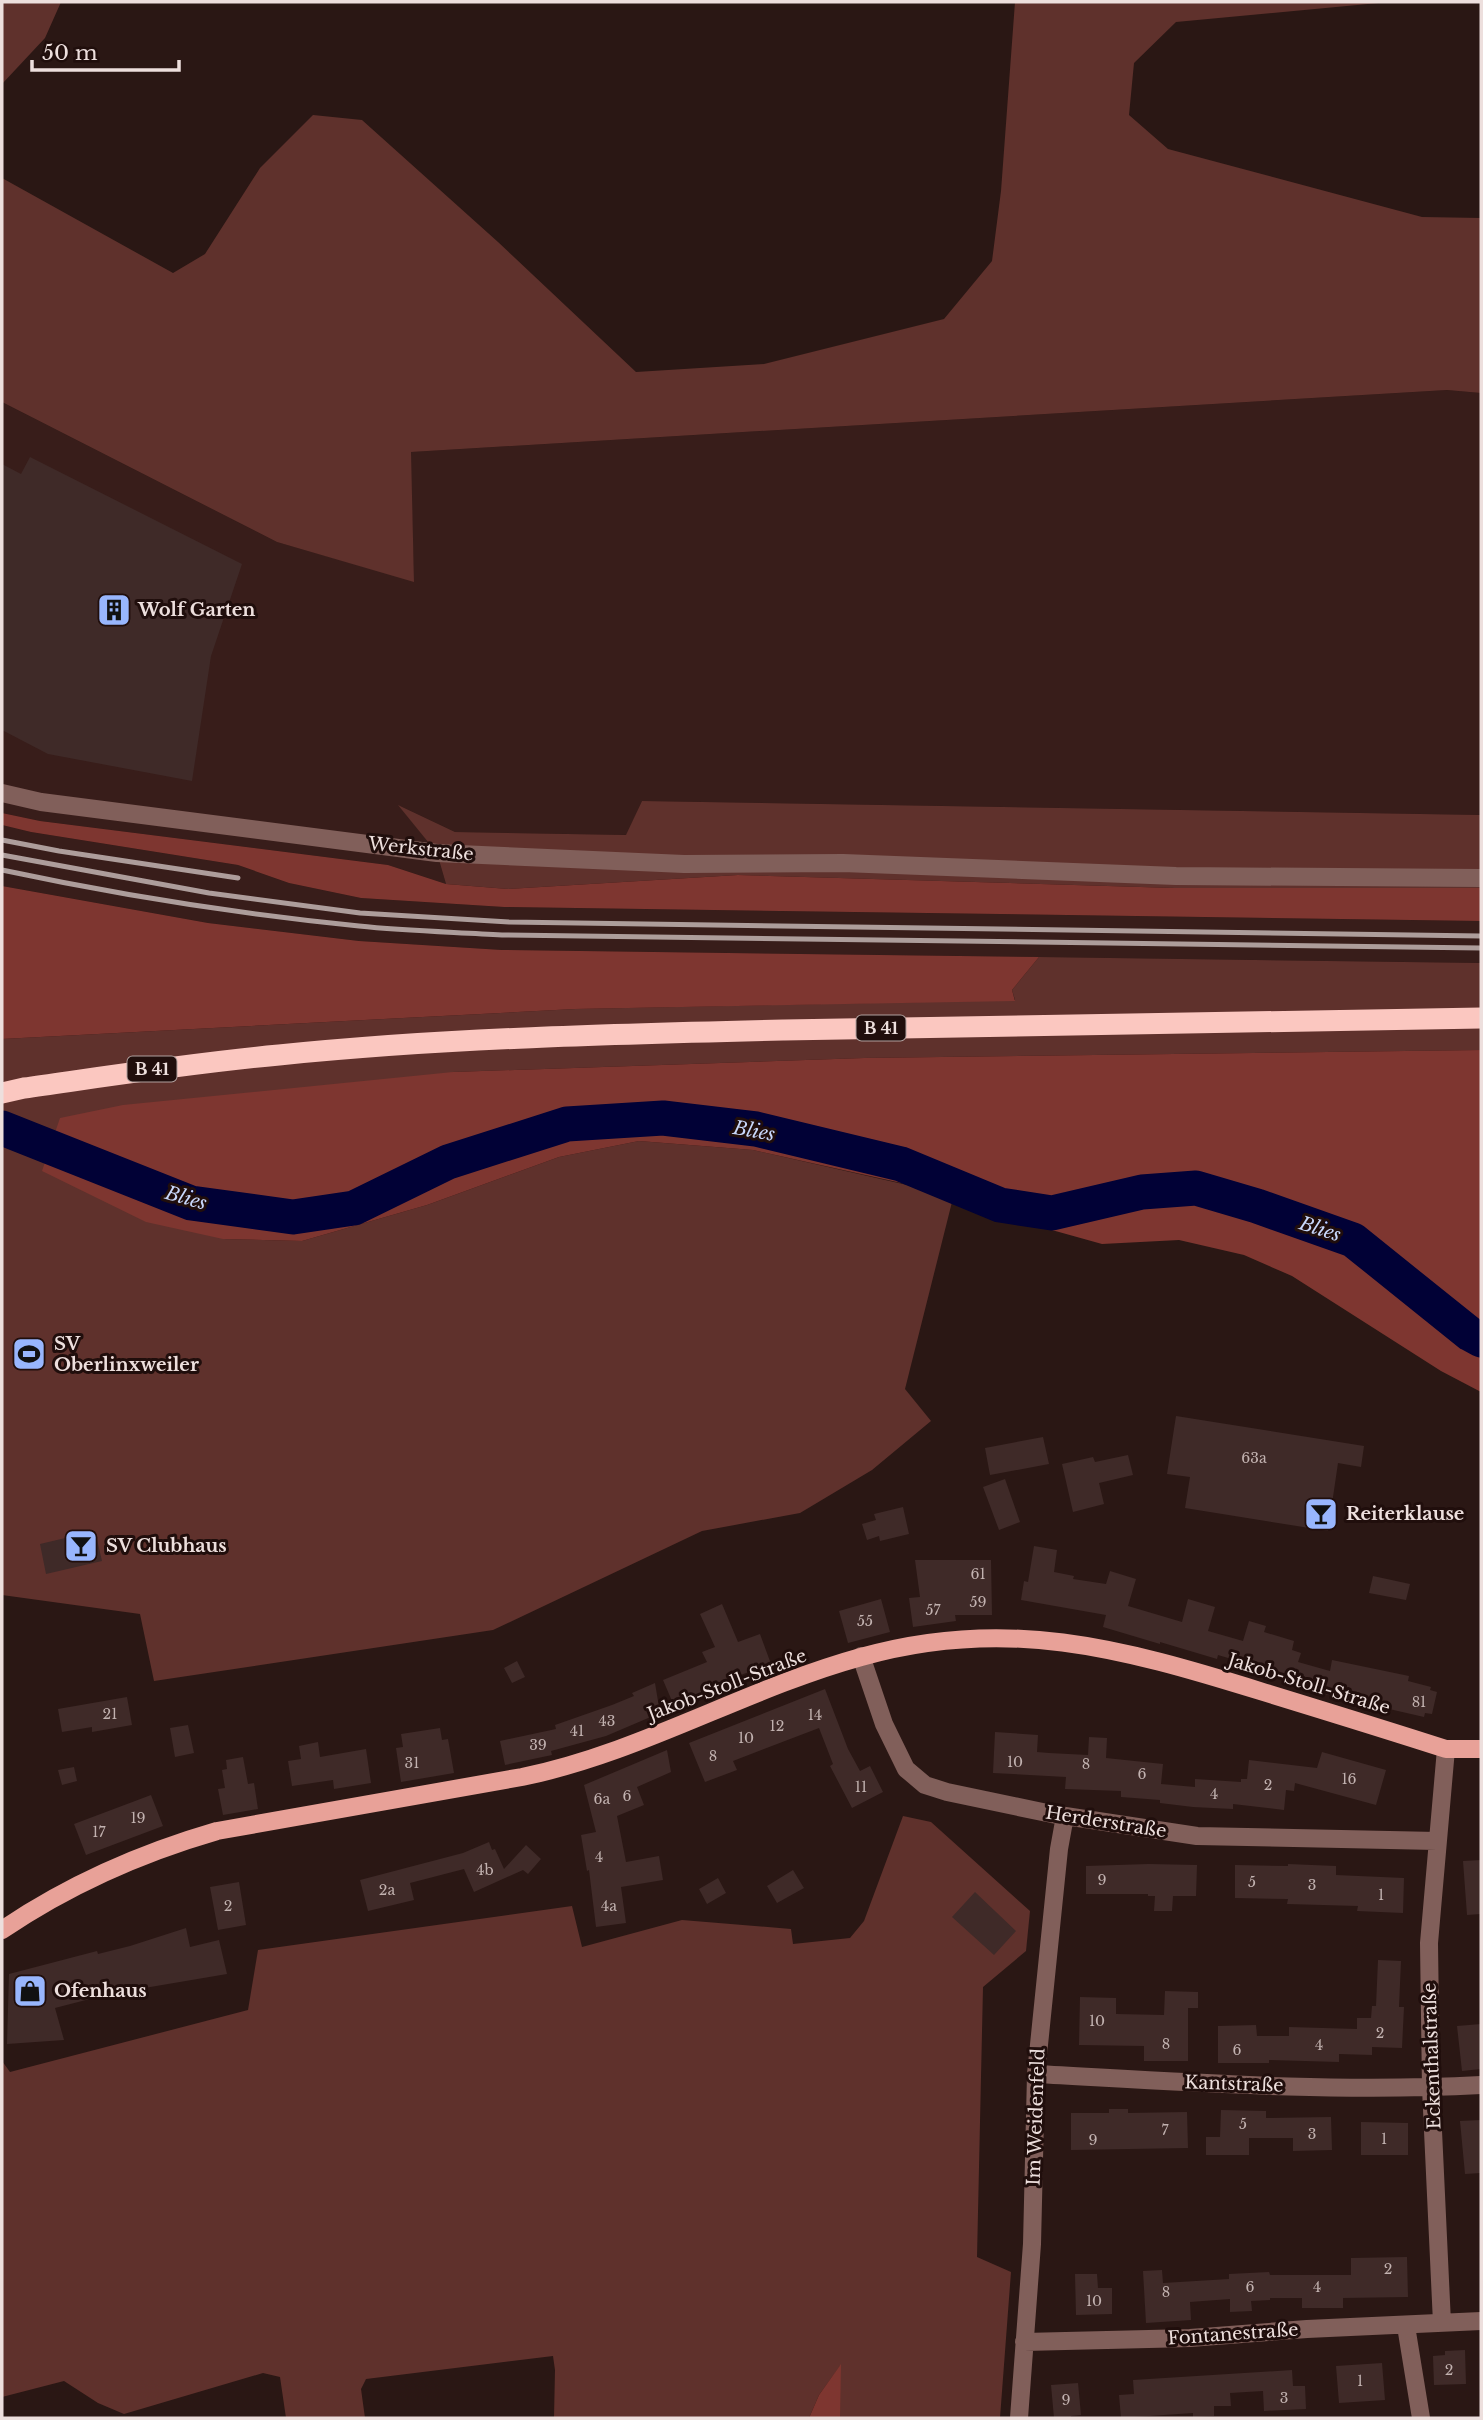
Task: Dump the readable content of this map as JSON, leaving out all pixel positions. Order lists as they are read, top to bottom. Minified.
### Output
{"streets":{"highway":["B 41"],"main road":["Jakob-Stoll-Straße"],"street":["Werkstraße","Herderstraße","Eckenthalstraße","Kantstraße","Im Weidenfeld","Fontanestraße"]},"crossings":[["Jakob-Stoll-Straße","Herderstraße"],["Jakob-Stoll-Straße","Eckenthalstraße"],["Herderstraße","Eckenthalstraße"],["Herderstraße","Im Weidenfeld"],["Eckenthalstraße","Kantstraße"],["Eckenthalstraße","Fontanestraße"],["Kantstraße","Im Weidenfeld"],["Im Weidenfeld","Fontanestraße"]],"water":["Blies"],"places":{"building":["Wolf Garten"],"sports":["SV Oberlinxweiler"],"bar":["Reiterklause","SV Clubhaus"],"shop":["Ofenhaus"]},"house_numbers":["63a","61","59","57","55","81","21","14","43","12","41","10","39","8","10","31","8","6","16","2","11","4","6","6a","19","17","4","4b","9","5","3","2a","1","2","4a","10","2","8","4","6","5","7","3","1","9","2","6","4","8","10","2","1","3","9"],"scale_bar":"50 m"}
